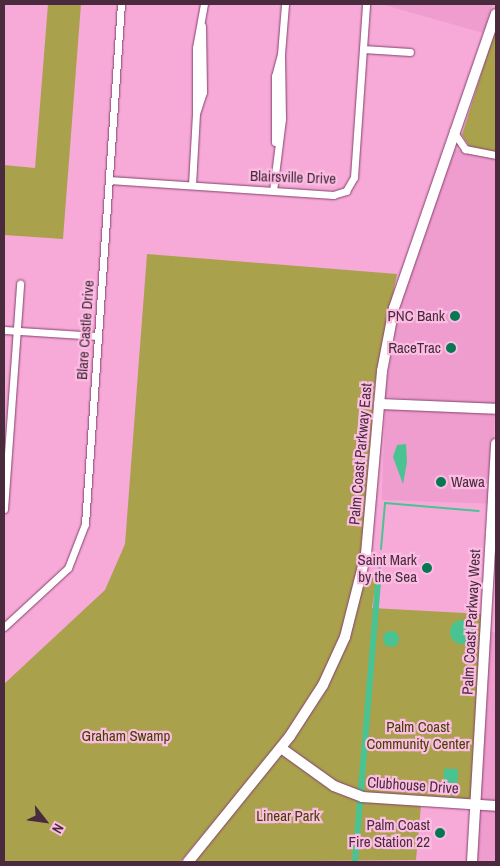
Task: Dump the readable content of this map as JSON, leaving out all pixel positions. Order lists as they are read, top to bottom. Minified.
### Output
{"streets":{"main road":["Palm Coast Parkway East","Palm Coast Parkway West","Clubhouse Drive"],"street":["Blairsville Drive","Blare Castle Drive"]},"crossings":[["Blairsville Drive","Blare Castle Drive"],["Palm Coast Parkway East","Clubhouse Drive"],["Palm Coast Parkway West","Clubhouse Drive"]],"parks":["Palm Coast Community Center","Graham Swamp","Linear Park"],"places":["PNC Bank","RaceTrac","Wawa","Saint Mark by the Sea","Palm Coast Fire Station 22"],"north":"bottom right"}
